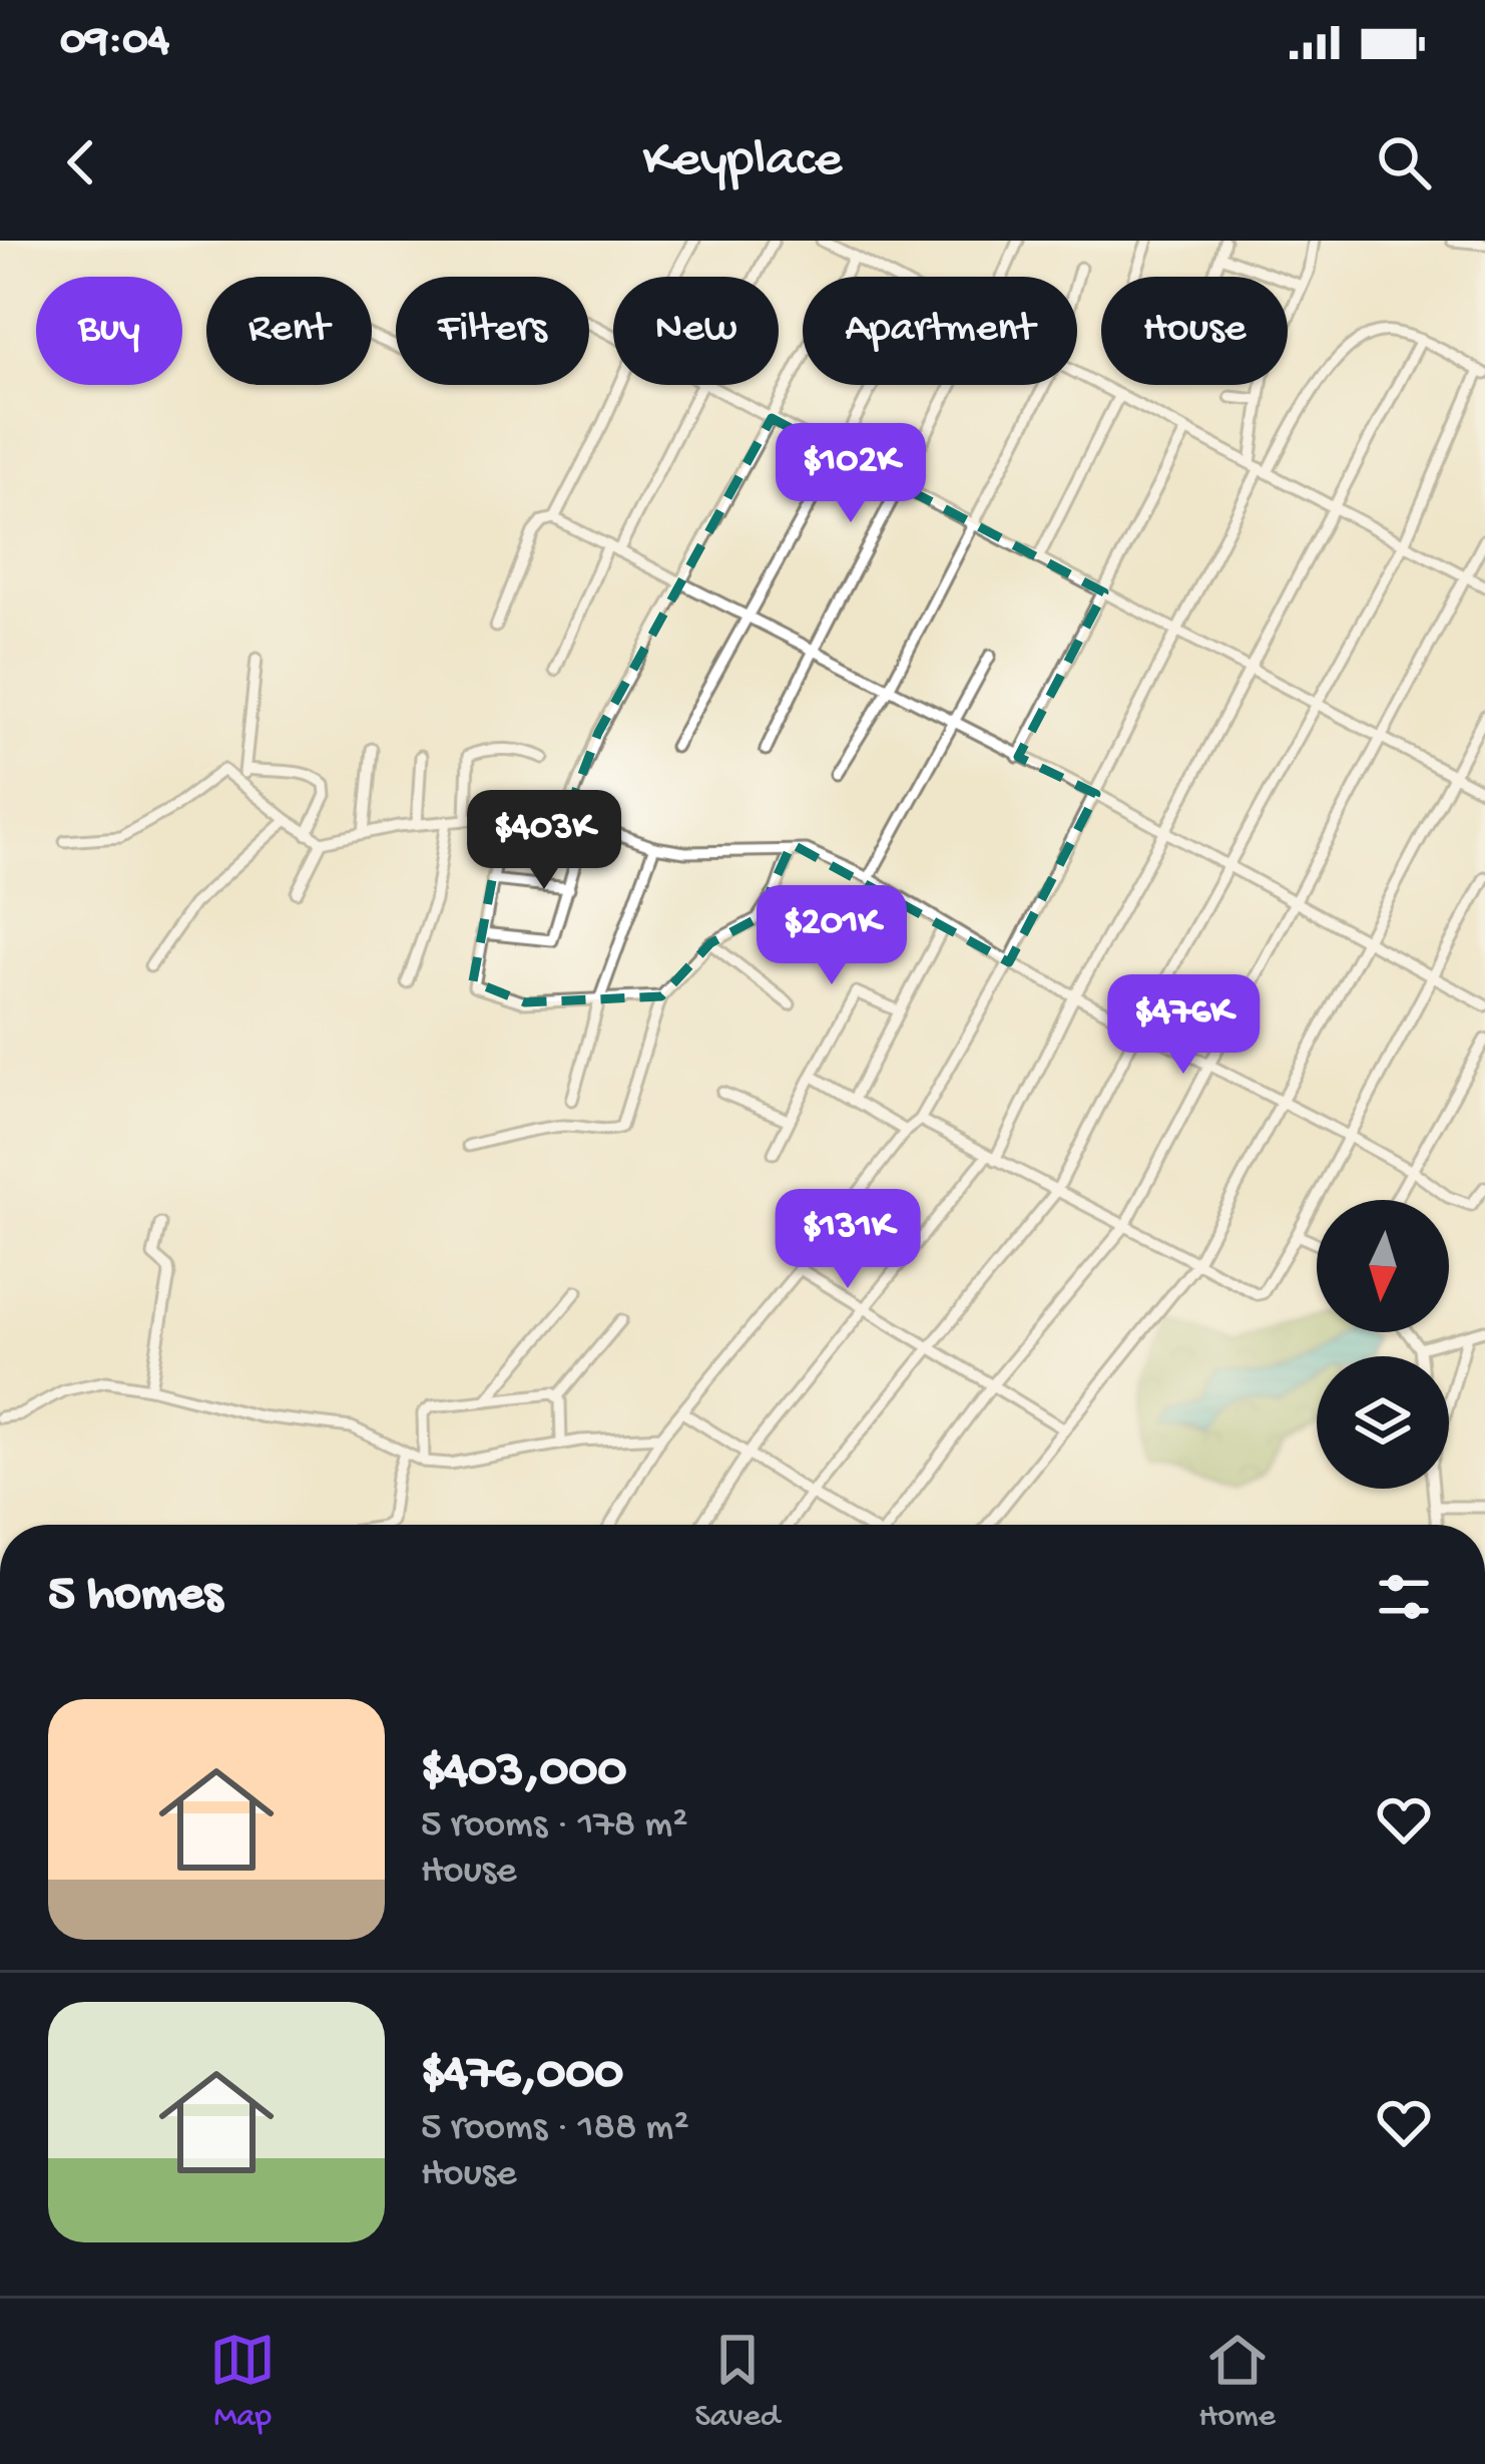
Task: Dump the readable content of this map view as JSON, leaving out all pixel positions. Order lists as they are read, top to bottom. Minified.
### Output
{"north":"bottom","page":{"status":"09:04","header":"Keyplace","chip":["Buy","Rent","Filters","New","Apartment","House"],"price":["$102K","$403K","$201K","$476K","$131K"],"heading":"5 homes","list":[{"name":"$403,000","note":"5 rooms · 178 m² · House"},{"name":"$476,000","note":"5 rooms · 188 m² · House"}],"tabs":["Map","Saved","Home"]}}
